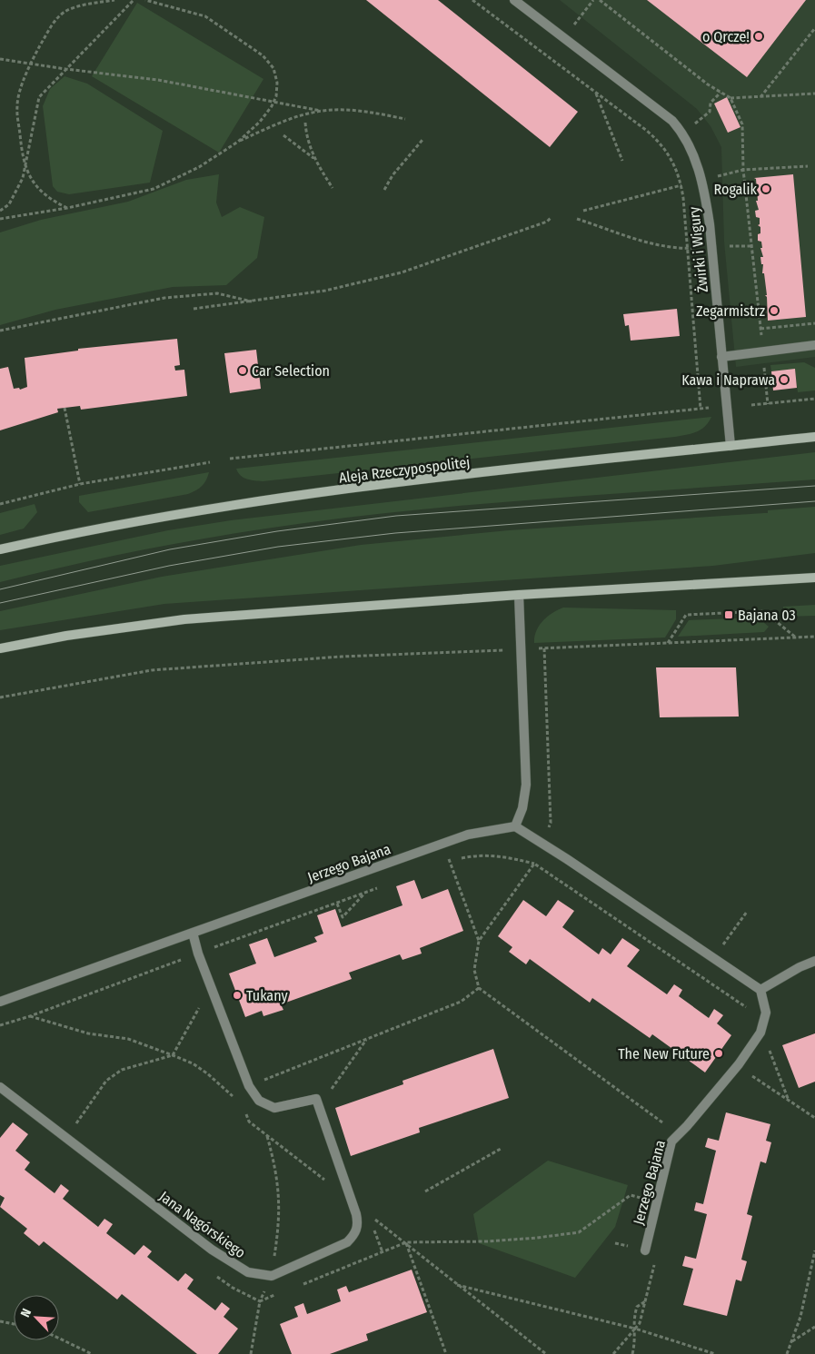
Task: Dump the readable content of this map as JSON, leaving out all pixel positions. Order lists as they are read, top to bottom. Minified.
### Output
{"streets":{"main road":["Aleja Rzeczypospolitej"],"street":["Żwirki i Wigury","Jerzego Bajana","Jana Nagórskiego"]},"crossings":[["Żwirki i Wigury","Aleja Rzeczypospolitej"]],"places":{"other":["o Qrcze!","Rogalik","Zegarmistrz","Car Selection","Kawa i Naprawa","Tukany","The New Future"],"transit":["Bajana 03"]},"north":"top left"}
